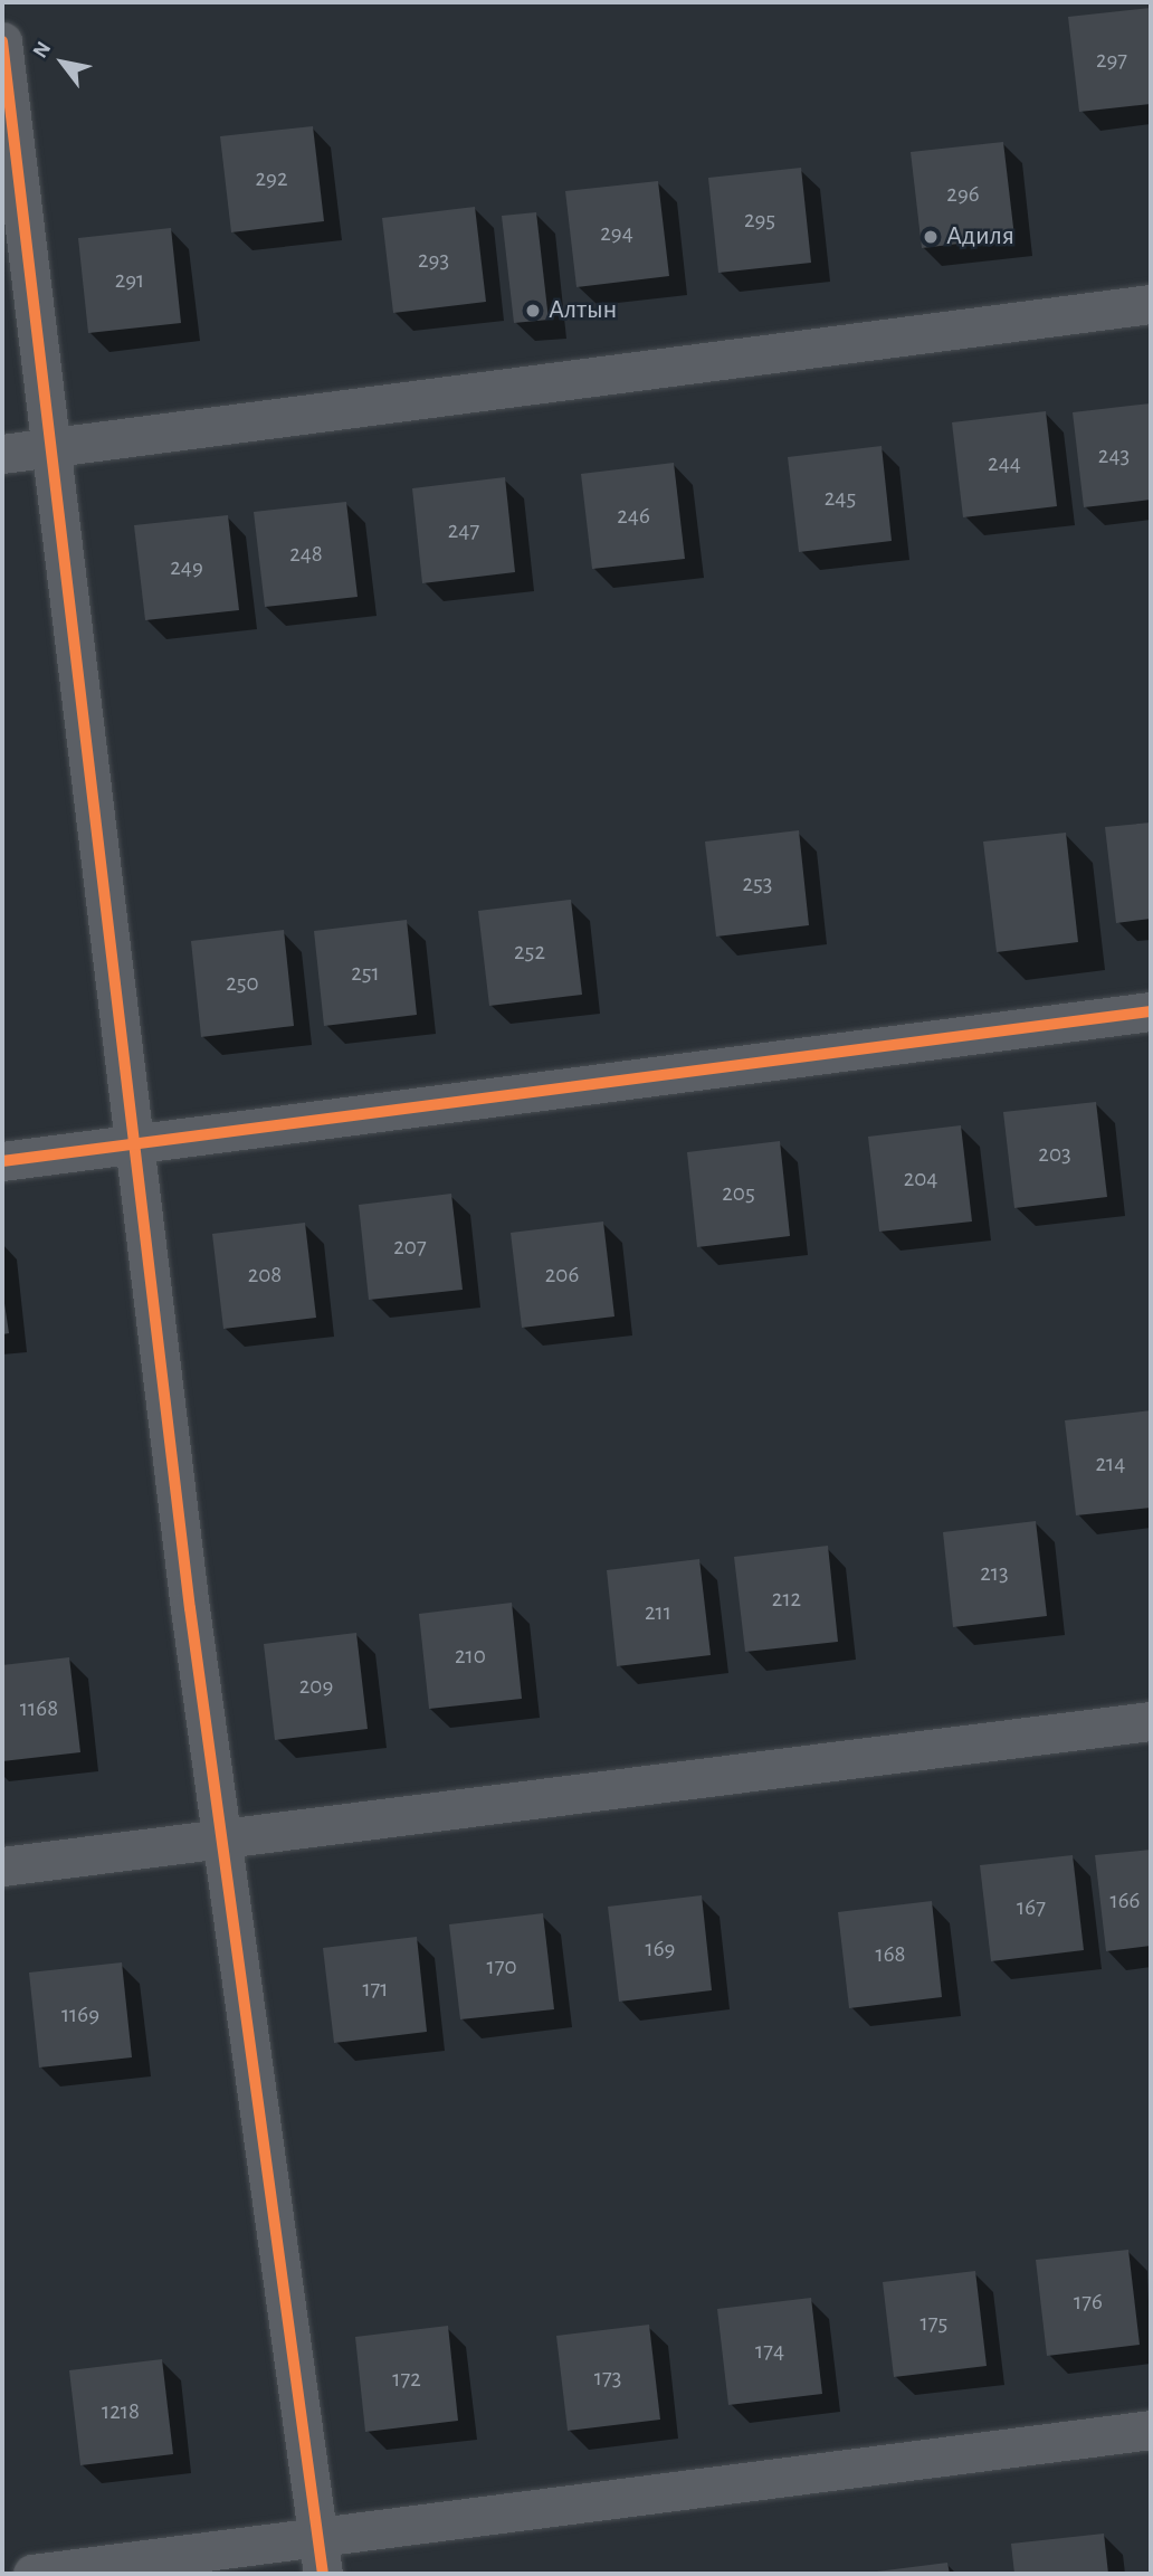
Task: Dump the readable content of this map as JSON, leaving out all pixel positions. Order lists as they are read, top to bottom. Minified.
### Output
{"places":["Адиля","Алтын"],"house_numbers":["297","292","296","295","294","293","291","243","244","245","246","247","248","249","253","252","251","250","203","204","205","207","208","206","214","213","212","211","210","209","1168","166","167","169","168","170","171","1169","176","175","174","173","172","1218"],"north":"top left"}
